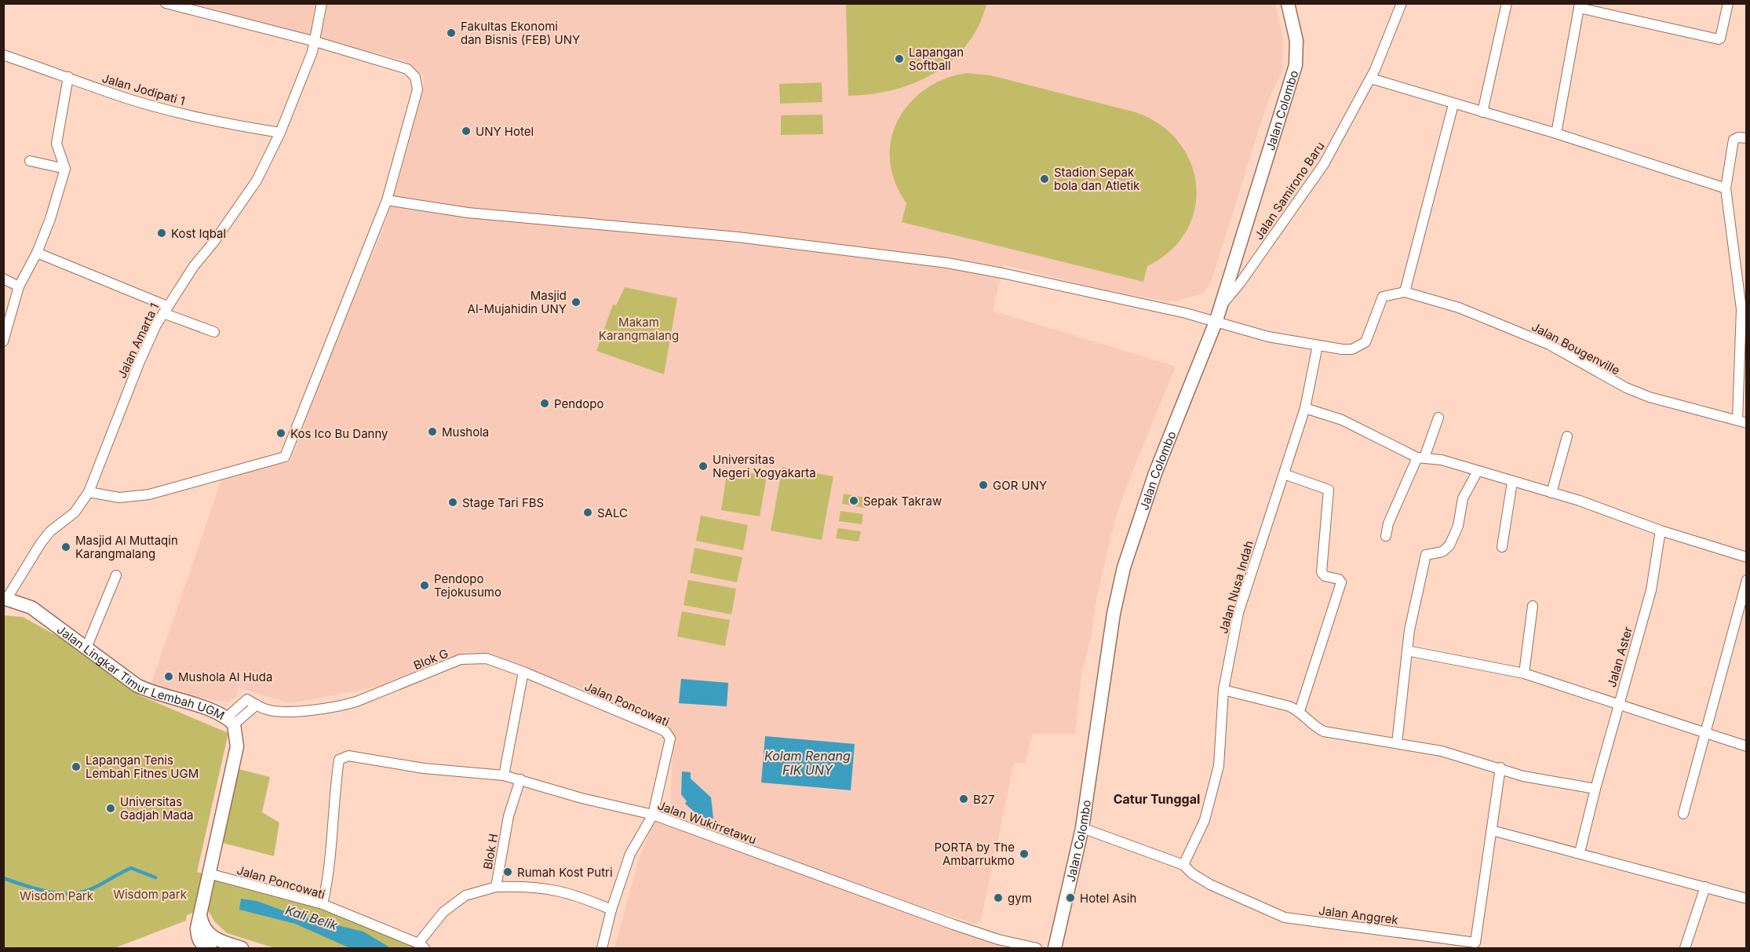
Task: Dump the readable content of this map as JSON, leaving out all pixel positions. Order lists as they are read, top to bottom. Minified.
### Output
{"streets":{"main road":["Jalan Colombo","Jalan Lingkar Timur Lembah UGM"],"street":["Jalan Jodipati 1","Jalan Samirono Baru","Jalan Amarta 1","Jalan Bougenville","Jalan Nusa Indah","Jalan Aster","Blok G","Jalan Poncowati","Jalan Wukirretawu","Blok H","Jalan Anggrek"]},"crossings":[["Jalan Jodipati 1","Jalan Amarta 1"],["Jalan Colombo","Jalan Samirono Baru"],["Jalan Colombo","Jalan Anggrek"],["Jalan Amarta 1","Jalan Lingkar Timur Lembah UGM"],["Jalan Nusa Indah","Jalan Anggrek"],["Blok G","Jalan Lingkar Timur Lembah UGM"],["Blok G","Jalan Poncowati"],["Jalan Lingkar Timur Lembah UGM","Jalan Poncowati"],["Jalan Poncowati","Jalan Wukirretawu"],["Jalan Poncowati","Blok H"],["Jalan Wukirretawu","Blok H"]],"districts":["Catur Tunggal"],"water":["Kolam Renang FIK UNY","Kali Belik"],"parks":["Makam Karangmalang","Wisdom park","Wisdom Park"],"places":["Fakultas Ekonomi dan Bisnis (FEB) UNY","Lapangan Softball","UNY Hotel","Stadion Sepak bola dan Atletik","Kost Iqbal","Masjid Al-Mujahidin UNY","Pendopo","Mushola","Kos Ico Bu Danny","Universitas Negeri Yogyakarta","GOR UNY","Sepak Takraw","Stage Tari FBS","SALC","Masjid Al Muttaqin Karangmalang","Pendopo Tejokusumo","Mushola Al Huda","Lapangan Tenis Lembah Fitnes UGM","B27","Universitas Gadjah Mada","PORTA by The Ambarrukmo","Rumah Kost Putri","gym","Hotel Asih"]}
